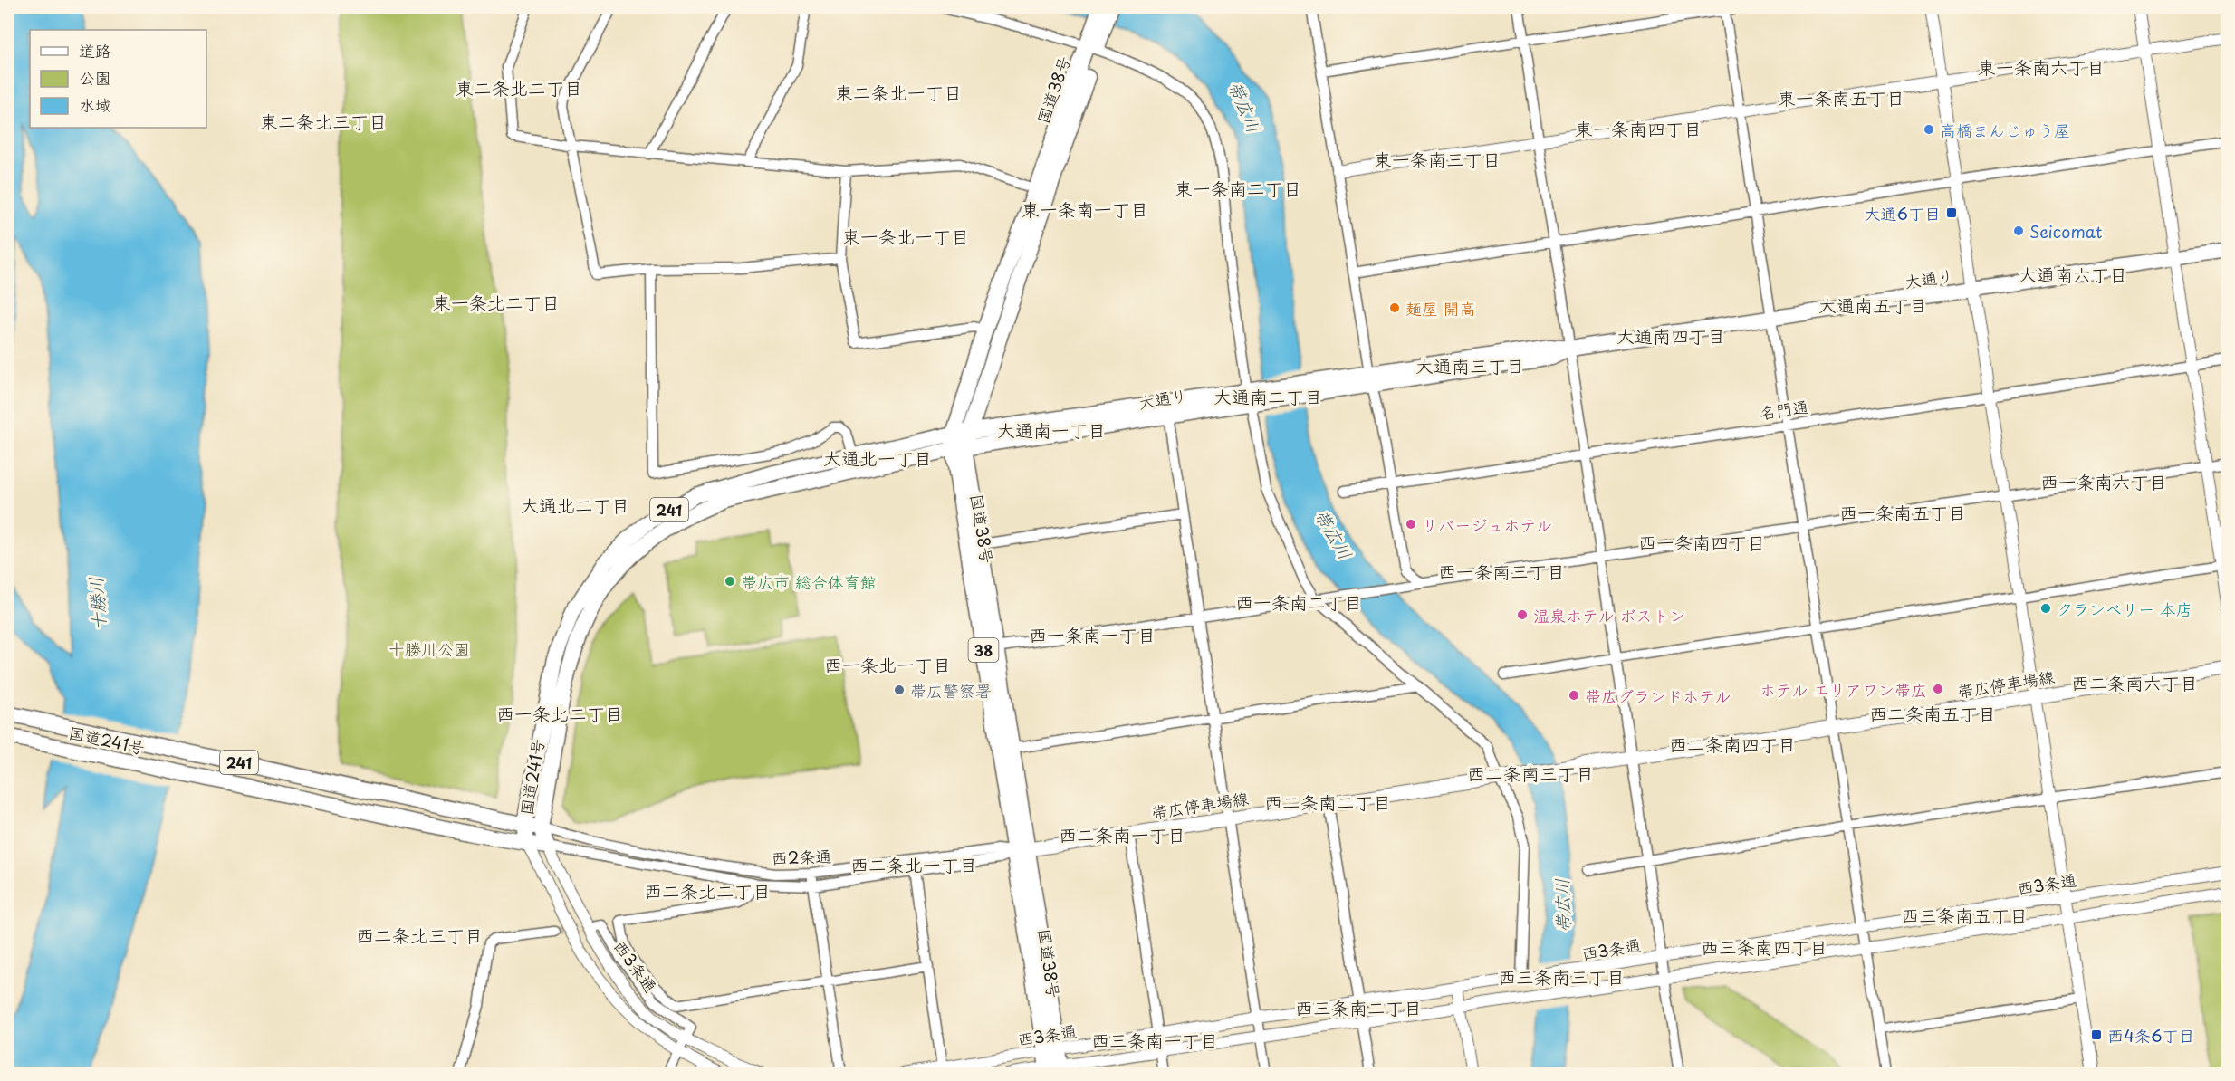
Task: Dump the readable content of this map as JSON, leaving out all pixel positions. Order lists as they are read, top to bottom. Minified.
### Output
{"streets":{"highway":["国道38号","大通り","241","38","国道241号"],"main road":["帯広停車場線"],"street":["名門通","西2条通","西3条通"]},"crossings":[["国道38号","大通り"],["国道38号","帯広停車場線"],["国道38号","国道241号"],["国道38号","西2条通"],["国道38号","西3条通"],["大通り","国道241号"],["帯広停車場線","西2条通"],["国道241号","西2条通"],["国道241号","西3条通"],["西2条通","西3条通"]],"districts":["東一条南六丁目","東二条北二丁目","東二条北一丁目","東一条南五丁目","東二条北三丁目","東一条南四丁目","東一条南三丁目","東一条南二丁目","東一条南一丁目","東一条北一丁目","大通南六丁目","東一条北二丁目","大通南五丁目","大通南四丁目","大通南三丁目","大通南二丁目","大通南一丁目","大通北一丁目","西一条南六丁目","大通北二丁目","西一条南五丁目","西一条南四丁目","西一条南三丁目","西一条南二丁目","西一条南一丁目","西一条北一丁目","西二条南六丁目","西一条北二丁目","西二条南五丁目","西二条南四丁目","西二条南三丁目","西二条南二丁目","西二条南一丁目","西二条北一丁目","西二条北二丁目","西三条南五丁目","西二条北三丁目","西三条南四丁目","西三条南三丁目","西三条南二丁目","西三条南一丁目"],"water":["帯広川","十勝川"],"parks":["十勝川公園"],"places":{"other":["高橋まんじゅう屋","Seicomat","麺屋 開高","リバージュホテル","帯広市 総合体育館","クランベリー 本店","温泉ホテル ボストン","ホテル エリアワン帯広","帯広警察署","帯広グランドホテル"],"transit":["大通6丁目","西4条6丁目"]},"legend":["道路","公園","水域"]}
